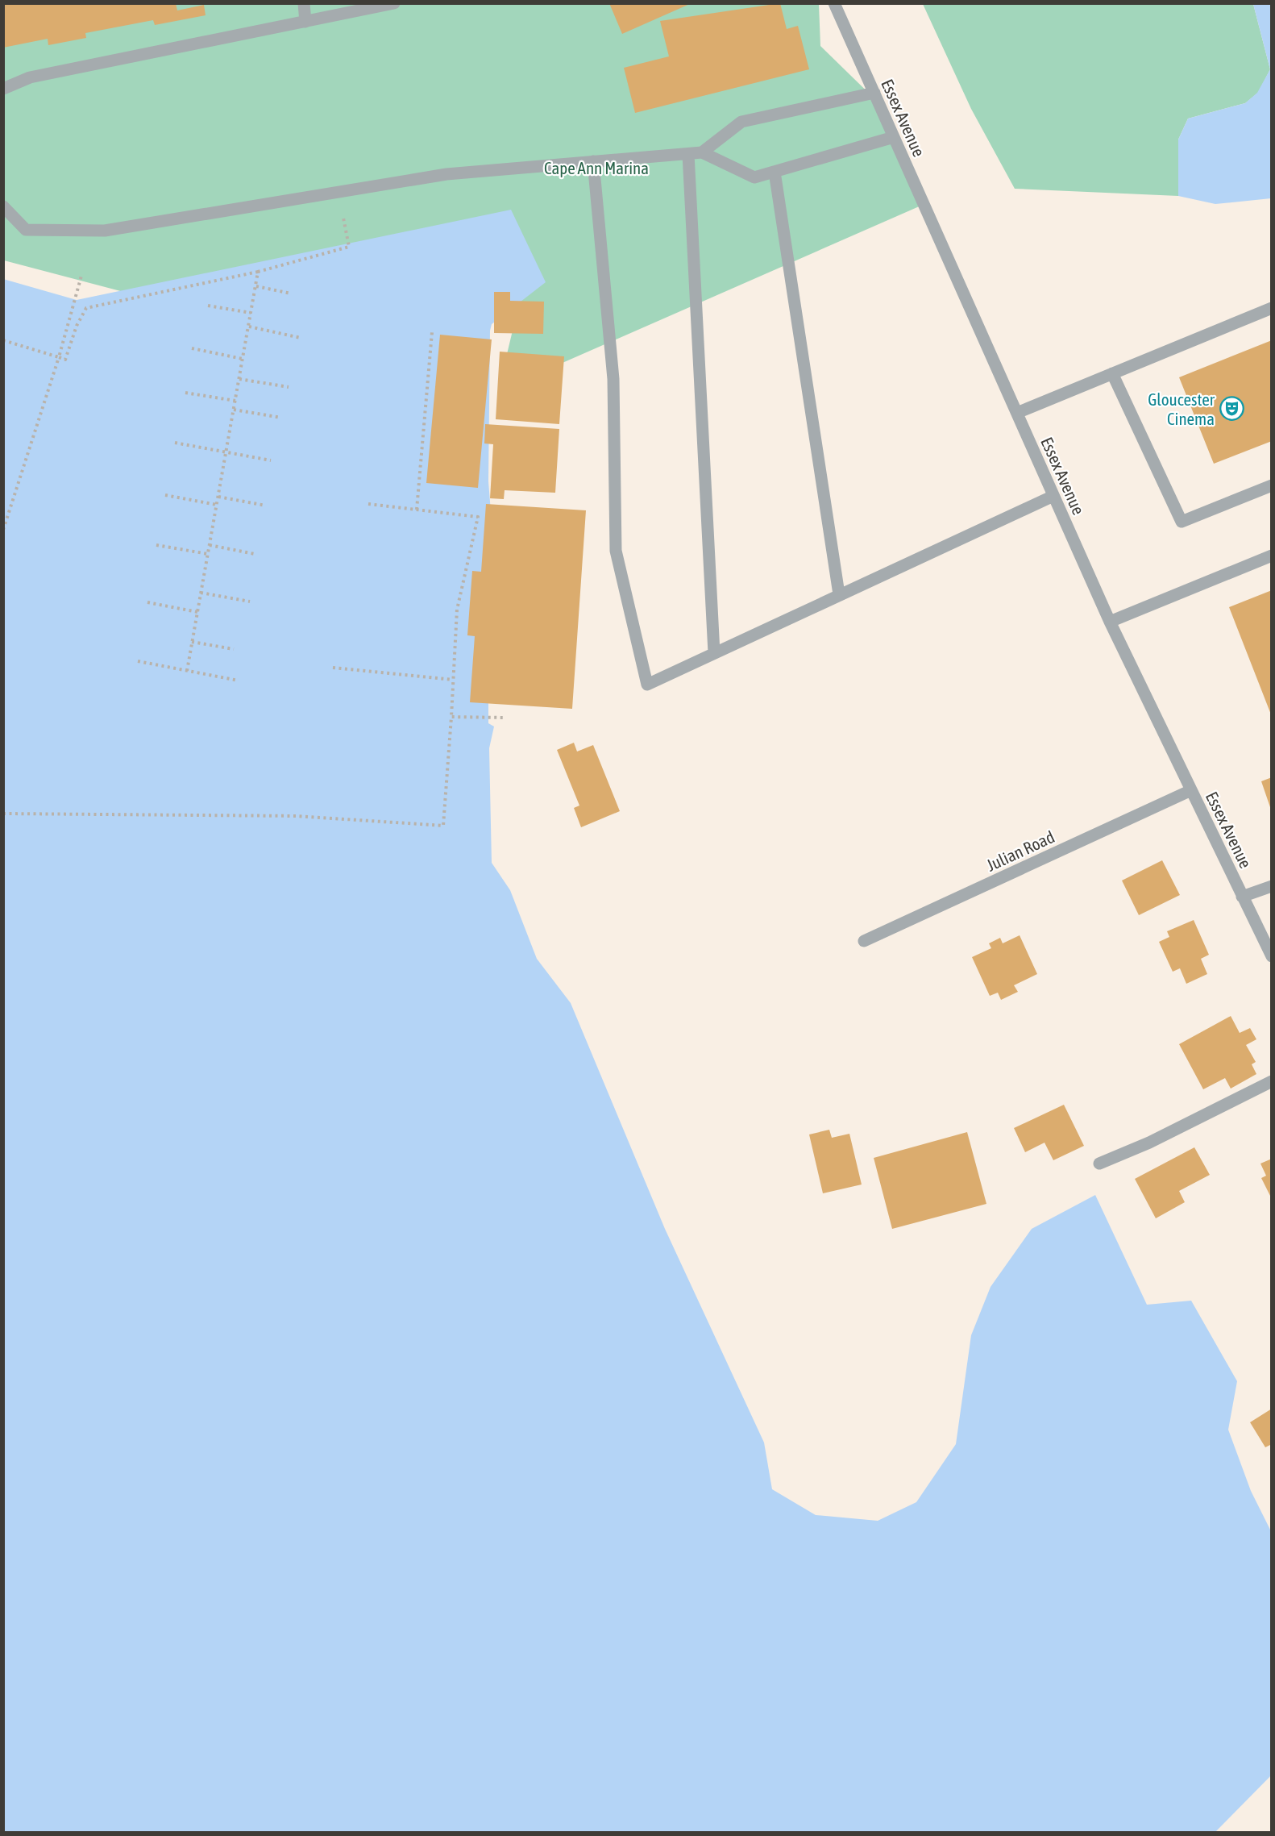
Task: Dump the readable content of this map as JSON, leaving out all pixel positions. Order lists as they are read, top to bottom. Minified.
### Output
{"streets":{"street":["Essex Avenue","Julian Road"]},"crossings":[["Essex Avenue","Julian Road"]],"parks":["Cape Ann Marina"],"places":{"theatre":["Gloucester Cinema"]}}
